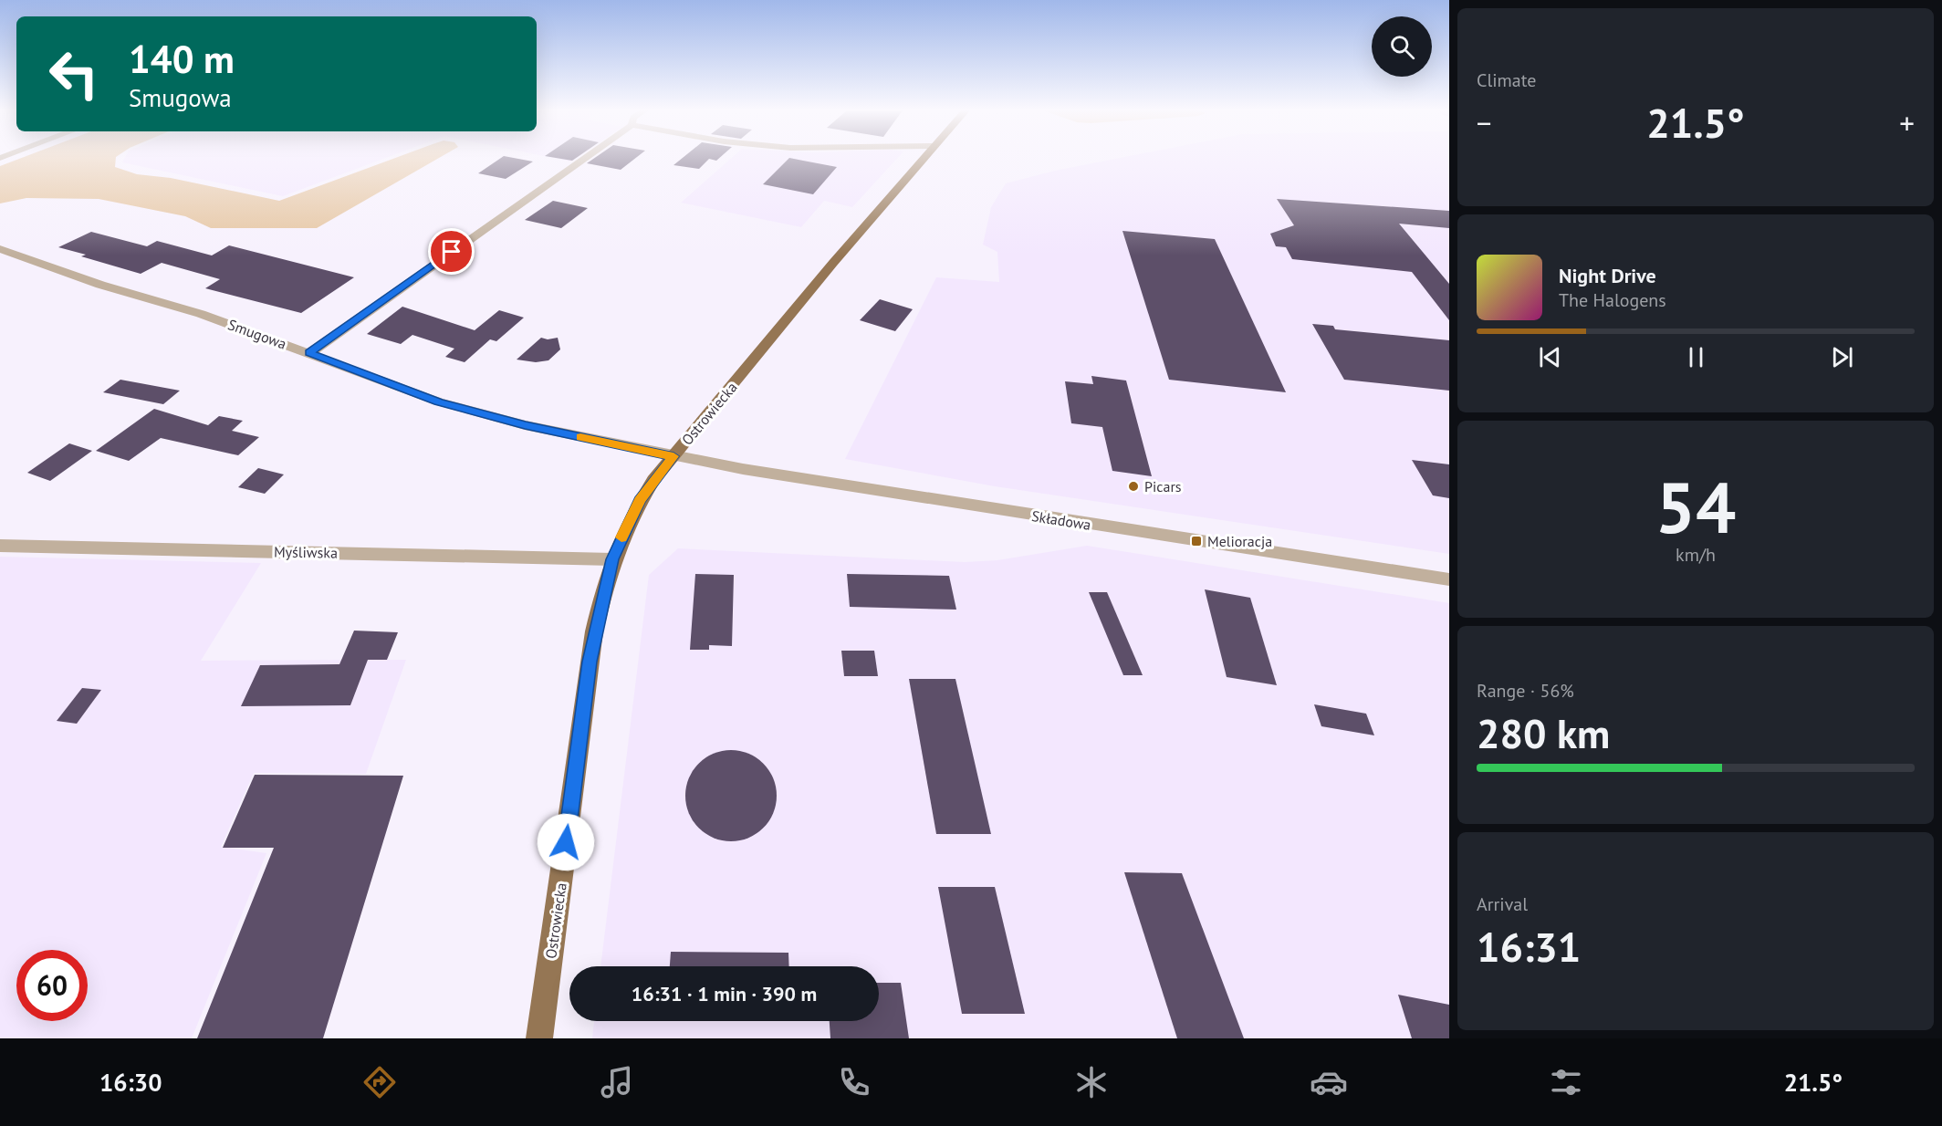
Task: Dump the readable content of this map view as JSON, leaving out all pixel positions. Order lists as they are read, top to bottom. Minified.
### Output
{"streets":{"main road":["Ostrowiecka"],"street":["Smugowa","Składowa","Myśliwska"]},"crossings":[["Smugowa","Ostrowiecka"],["Smugowa","Składowa"],["Ostrowiecka","Składowa"],["Ostrowiecka","Myśliwska"]],"places":{"other":["Picars"],"transit":["Melioracja"]},"page":{"tile":["Climate",["54","km/h"],["Range · 56%","280 km"],["Arrival","16:31"]],"turn":["140 m","Smugowa"],"heat":["−","21.5°","+"],"song":["Night Drive","The Halogens"],"limit":"60","trip":"16:31 · 1 min · 390 m","tabs":["16:30","21.5°"]}}
